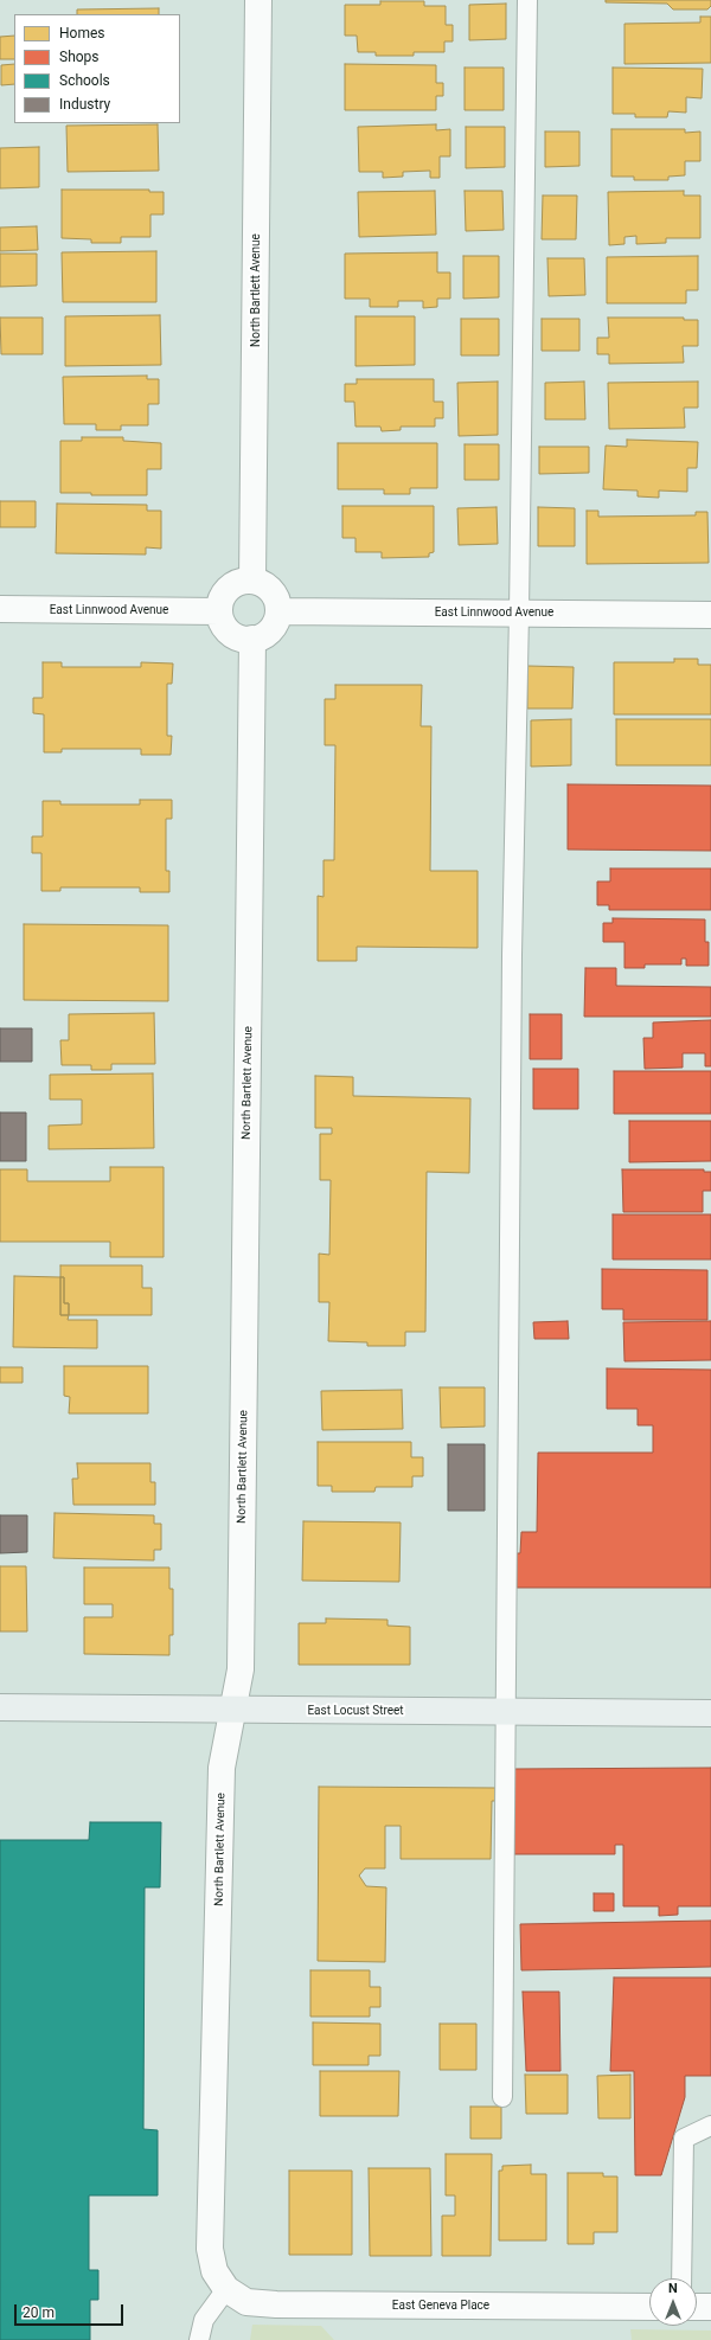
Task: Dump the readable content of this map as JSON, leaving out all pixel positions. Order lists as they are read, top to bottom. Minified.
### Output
{"streets":{"main road":["East Locust Street"],"street":["North Bartlett Avenue","East Linnwood Avenue","East Geneva Place"]},"crossings":[["North Bartlett Avenue","East Linnwood Avenue"],["North Bartlett Avenue","East Locust Street"],["North Bartlett Avenue","East Geneva Place"]],"legend":["Homes","Shops","Schools","Industry"],"scale_bar":"20 m","north":"top"}
